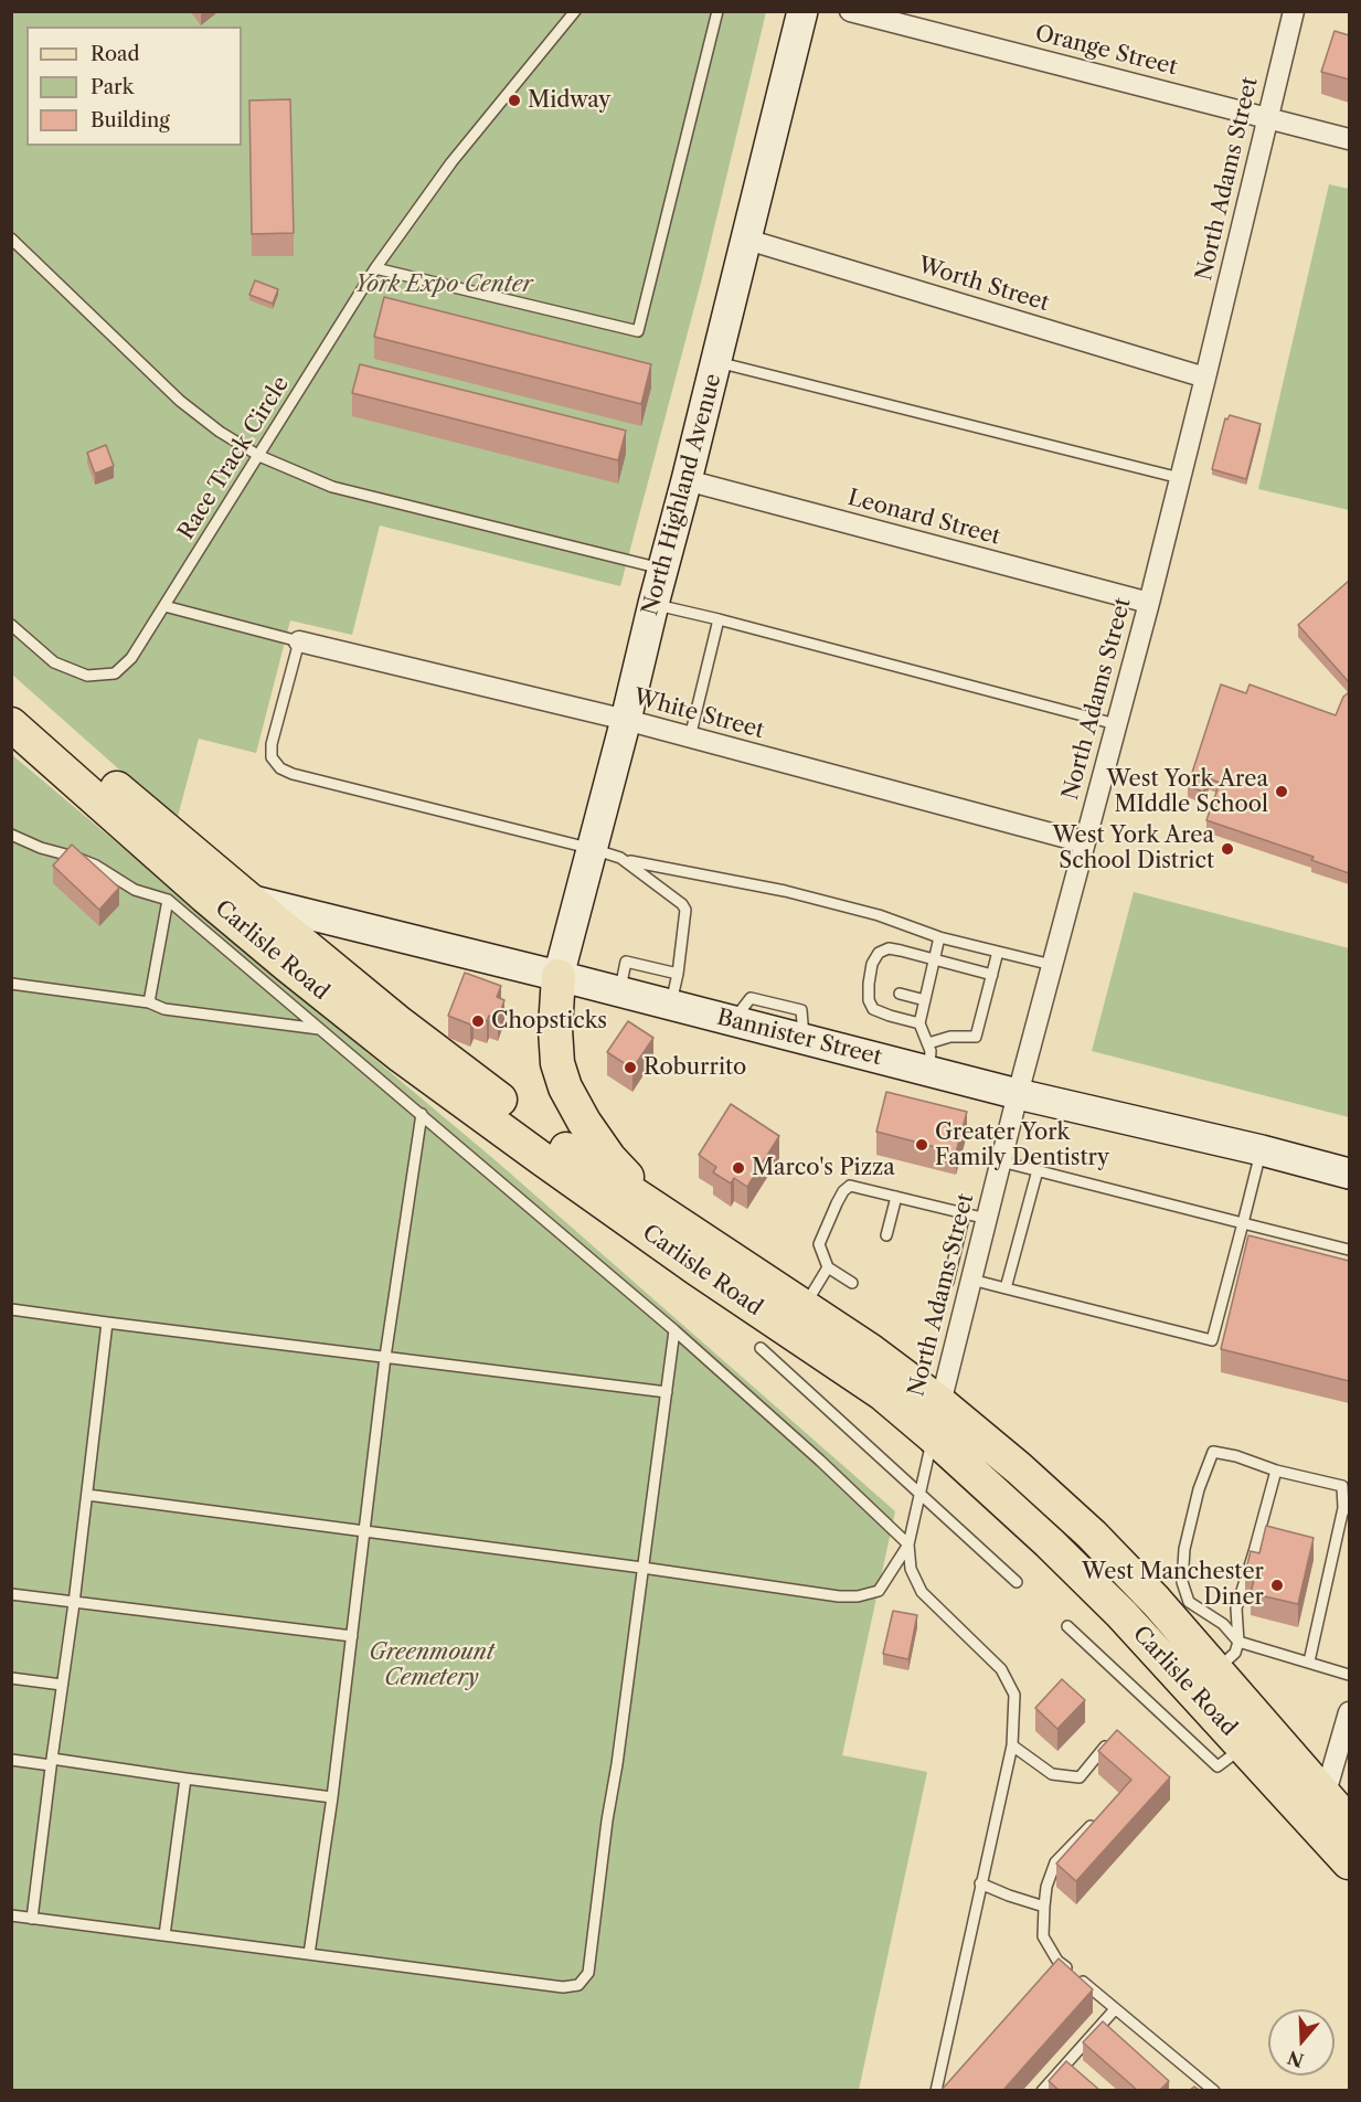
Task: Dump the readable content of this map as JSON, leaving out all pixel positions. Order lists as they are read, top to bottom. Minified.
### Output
{"streets":{"main road":["Carlisle Road"],"street":["Orange Street","North Adams Street","Worth Street","North Highland Avenue","Leonard Street","White Street","Bannister Street"],"lane":["Race Track Circle"]},"crossings":[["Orange Street","North Adams Street"],["North Adams Street","Worth Street"],["North Adams Street","Leonard Street"],["North Adams Street","White Street"],["North Adams Street","Carlisle Road"],["North Adams Street","Bannister Street"],["Worth Street","North Highland Avenue"],["North Highland Avenue","Leonard Street"],["North Highland Avenue","White Street"],["North Highland Avenue","Bannister Street"],["Carlisle Road","Bannister Street"]],"parks":["York Expo Center","Greenmount Cemetery"],"places":["Midway","West York Area MIddle School","West York Area School District","Chopsticks","Roburrito","Greater York Family Dentistry","Marco's Pizza","West Manchester Diner"],"legend":["Road","Park","Building"],"north":"bottom"}
